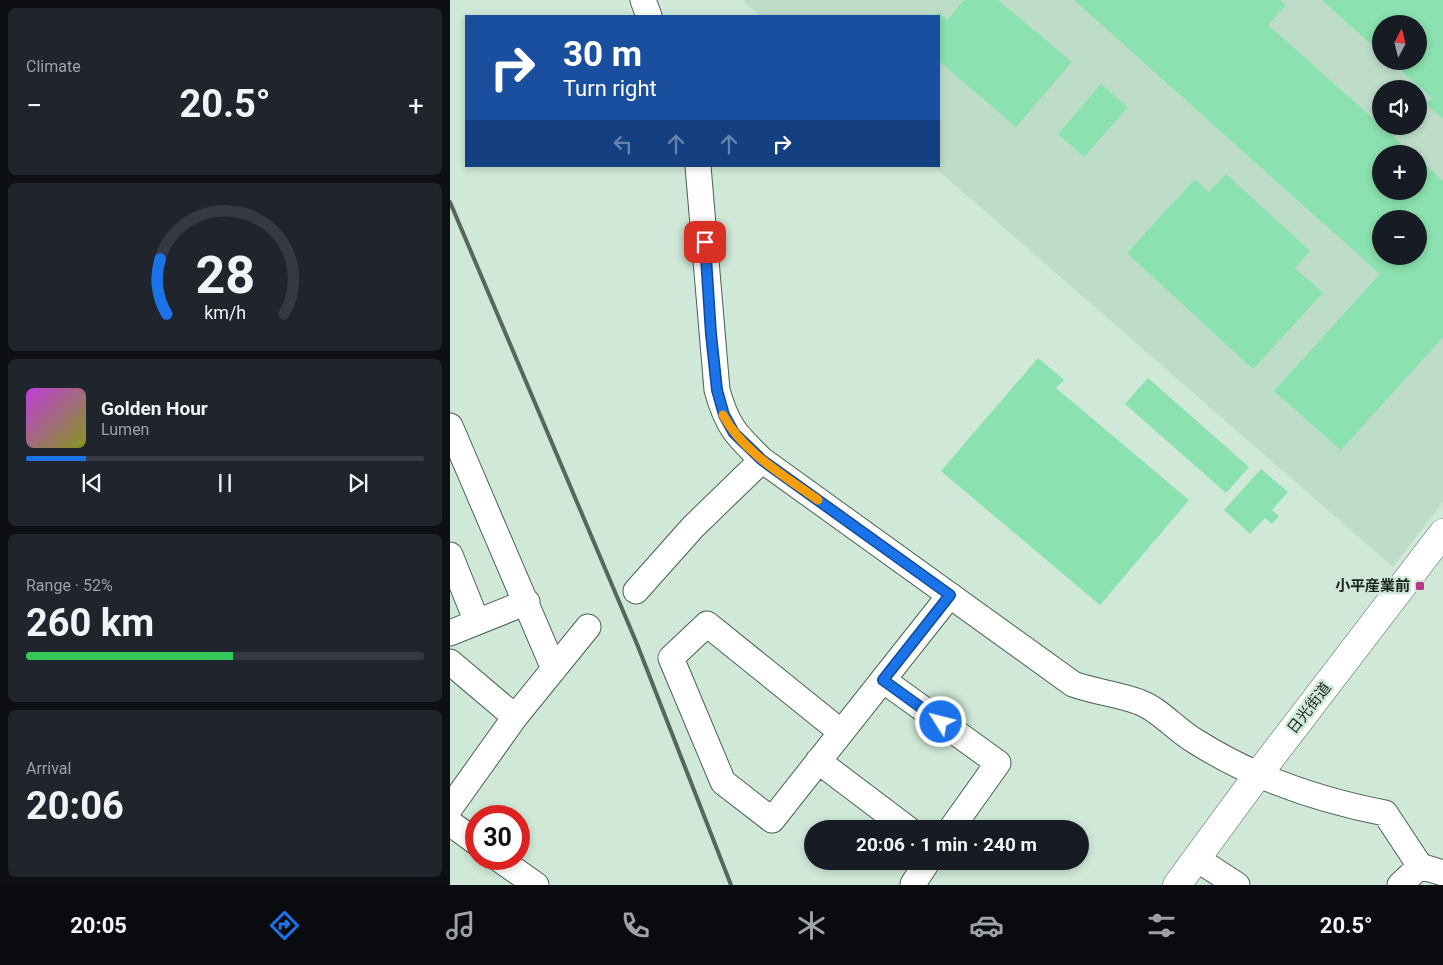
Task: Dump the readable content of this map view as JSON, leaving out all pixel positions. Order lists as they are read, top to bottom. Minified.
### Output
{"streets":{"main road":["日光街道"]},"places":{"transit":["小平産業前"]},"north":"top","page":{"tile":["Climate",["Range · 52%","260 km"],["Arrival","20:06"]],"map_buttons":["+","−"],"turn":["30 m","Turn right"],"heat":["−","20.5°","+"],"song":["Golden Hour","Lumen"],"limit":"30","trip":"20:06 · 1 min · 240 m","tabs":["20:05","20.5°"],"gauge":["28","km/h"]}}
